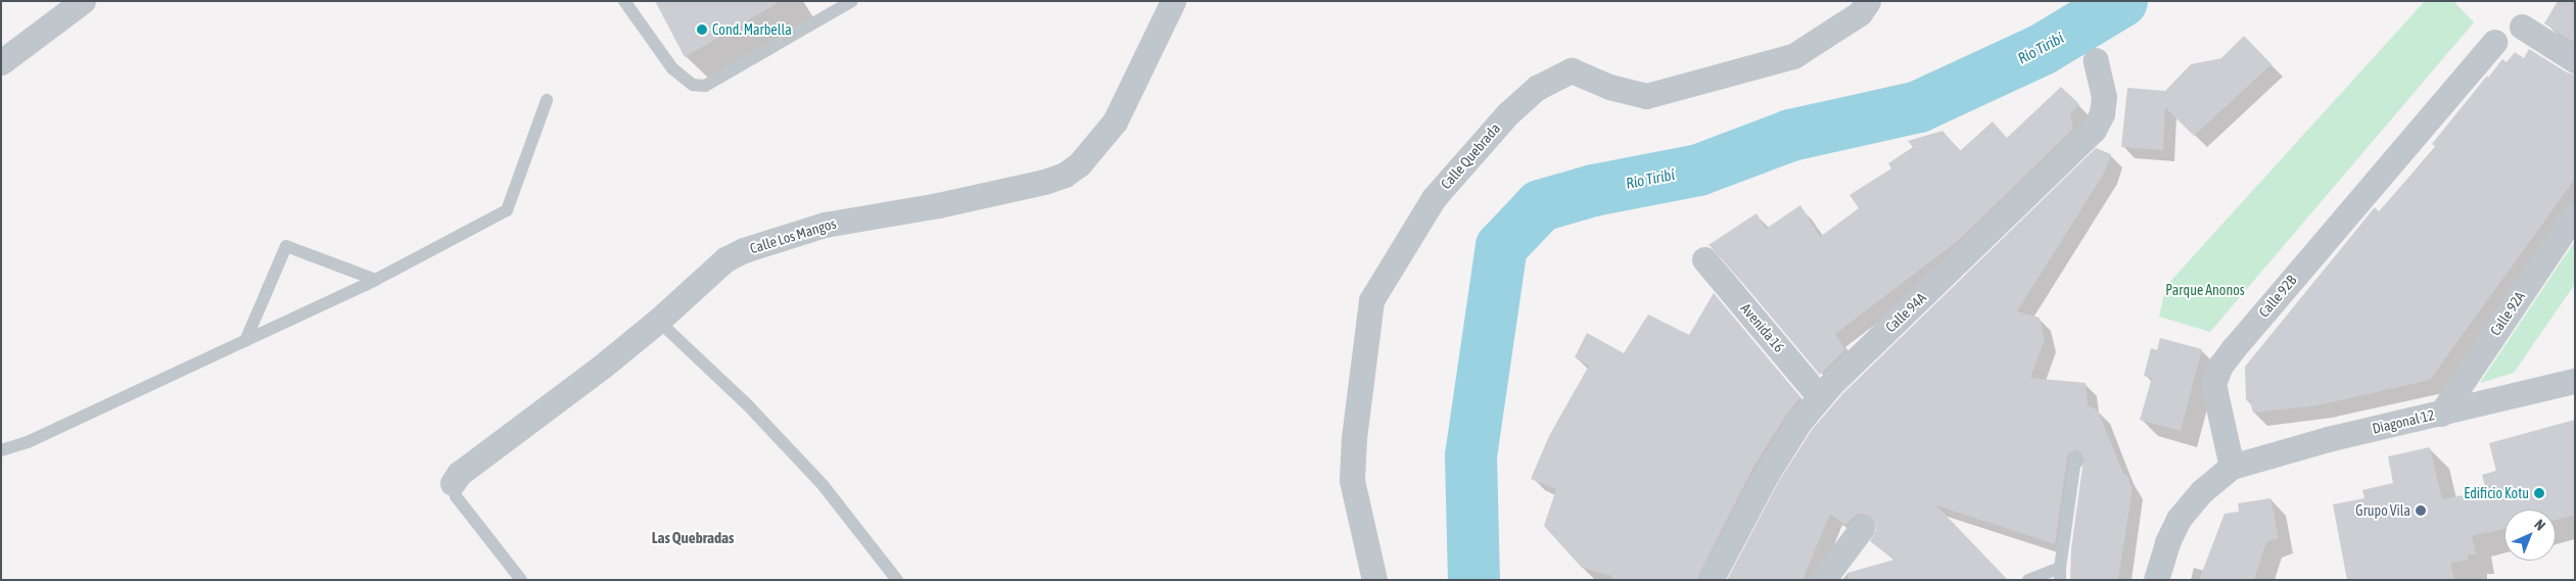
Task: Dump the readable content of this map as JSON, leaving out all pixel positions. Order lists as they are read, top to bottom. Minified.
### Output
{"streets":{"street":["Calle Quebrada","Calle Los Mangos","Calle 92B","Calle 94A","Calle 92A","Avenida 16","Diagonal 12"]},"crossings":[["Calle 92B","Diagonal 12"],["Calle 94A","Avenida 16"],["Calle 92A","Diagonal 12"]],"districts":["Las Quebradas"],"water":["Río Tiribí"],"parks":["Parque Anonos"],"places":["Cond. Marbella","Edificio Kotu","Grupo Vila"],"north":"top right"}
